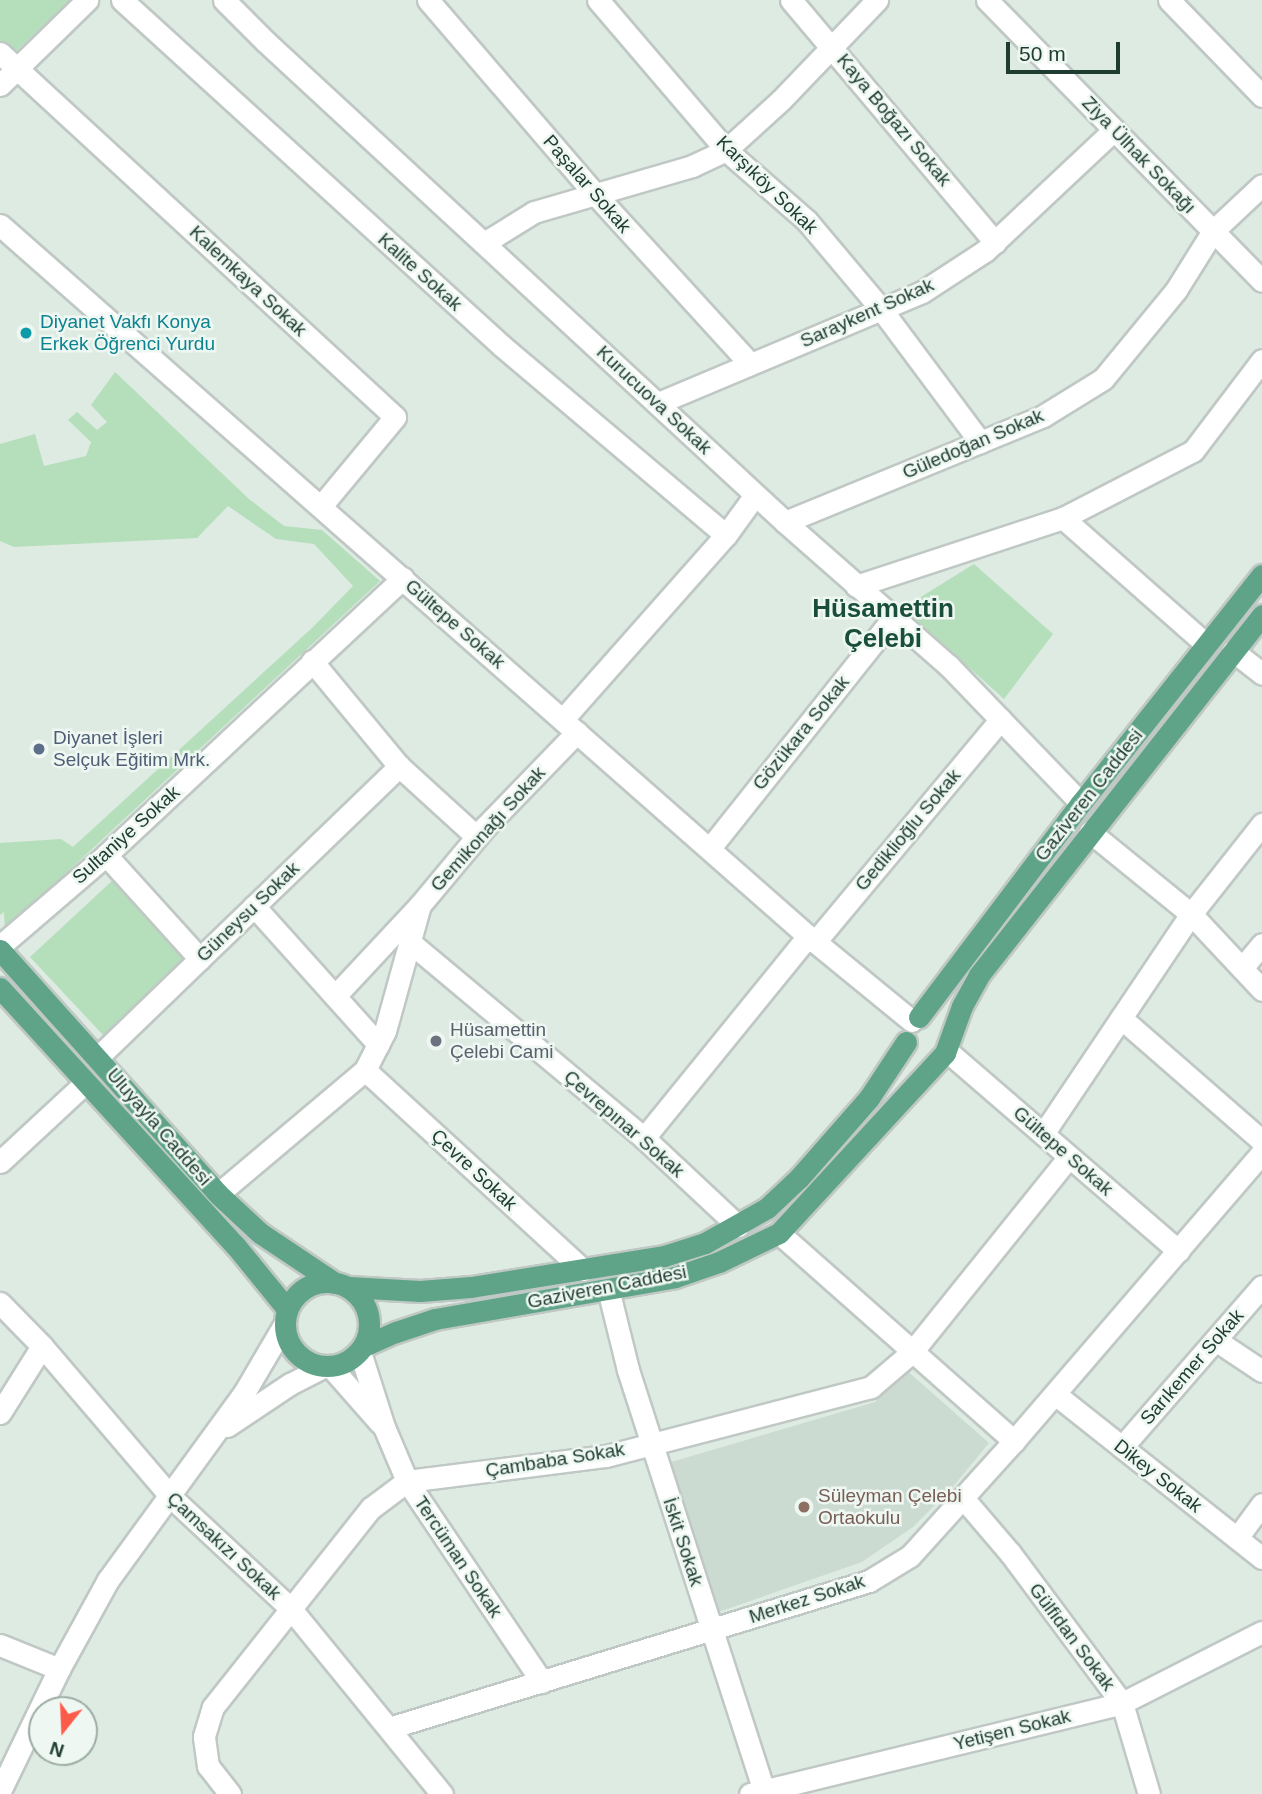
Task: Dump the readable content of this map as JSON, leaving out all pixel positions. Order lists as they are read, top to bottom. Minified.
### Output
{"streets":{"main road":["Gaziveren Caddesi","Uluyayla Caddesi"],"street":["Kaya Boğazı Sokak","Ziya Ülhak Sokağı","Paşalar Sokak","Karşıköy Sokak","Kalite Sokak","Kalemkaya Sokak","Saraykent Sokak","Kurucuova Sokak","Güledoğan Sokak","Gültepe Sokak","Gözükara Sokak","Gemikonağı Sokak","Gediklioğlu Sokak","Sultaniye Sokak","Güneysu Sokak","Çevrepınar Sokak","Çevre Sokak","Sarıkemer Sokak","Çambaba Sokak","Dikey Sokak","İskit Sokak","Çamsakızı Sokak","Tercüman Sokak","Merkez Sokak","Gülfidan Sokak","Yetişen Sokak"]},"crossings":[["Kaya Boğazı Sokak","Saraykent Sokak"],["Ziya Ülhak Sokağı","Saraykent Sokak"],["Ziya Ülhak Sokağı","Güledoğan Sokak"],["Paşalar Sokak","Saraykent Sokak"],["Karşıköy Sokak","Saraykent Sokak"],["Karşıköy Sokak","Güledoğan Sokak"],["Kalite Sokak","Gemikonağı Sokak"],["Kalemkaya Sokak","Gültepe Sokak"],["Saraykent Sokak","Kurucuova Sokak"],["Kurucuova Sokak","Güledoğan Sokak"],["Kurucuova Sokak","Gözükara Sokak"],["Kurucuova Sokak","Gaziveren Caddesi"],["Kurucuova Sokak","Gemikonağı Sokak"],["Kurucuova Sokak","Gediklioğlu Sokak"],["Gültepe Sokak","Gözükara Sokak"],["Gültepe Sokak","Gaziveren Caddesi"],["Gültepe Sokak","Gemikonağı Sokak"],["Gültepe Sokak","Gediklioğlu Sokak"],["Gültepe Sokak","Sultaniye Sokak"],["Gültepe Sokak","Çambaba Sokak"],["Gültepe Sokak","Merkez Sokak"],["Gaziveren Caddesi","Çevrepınar Sokak"],["Gaziveren Caddesi","Uluyayla Caddesi"],["Gaziveren Caddesi","Çevre Sokak"],["Gaziveren Caddesi","İskit Sokak"],["Gaziveren Caddesi","Tercüman Sokak"],["Gemikonağı Sokak","Çevrepınar Sokak"],["Gemikonağı Sokak","Uluyayla Caddesi"],["Gemikonağı Sokak","Çevre Sokak"],["Gediklioğlu Sokak","Çevrepınar Sokak"],["Sultaniye Sokak","Uluyayla Caddesi"],["Güneysu Sokak","Uluyayla Caddesi"],["Uluyayla Caddesi","Tercüman Sokak"],["Sarıkemer Sokak","Dikey Sokak"],["Çambaba Sokak","İskit Sokak"],["Çambaba Sokak","Çamsakızı Sokak"],["Çambaba Sokak","Tercüman Sokak"],["Dikey Sokak","Merkez Sokak"],["İskit Sokak","Merkez Sokak"],["İskit Sokak","Yetişen Sokak"],["Çamsakızı Sokak","Merkez Sokak"],["Tercüman Sokak","Merkez Sokak"],["Merkez Sokak","Gülfidan Sokak"],["Gülfidan Sokak","Yetişen Sokak"]],"districts":["Hüsamettin Çelebi"],"places":["Diyanet Vakfı Konya Erkek Öğrenci Yurdu","Diyanet İşleri Selçuk Eğitim Mrk.","Hüsamettin Çelebi Cami","Süleyman Çelebi Ortaokulu"],"scale_bar":"50 m","north":"bottom"}
